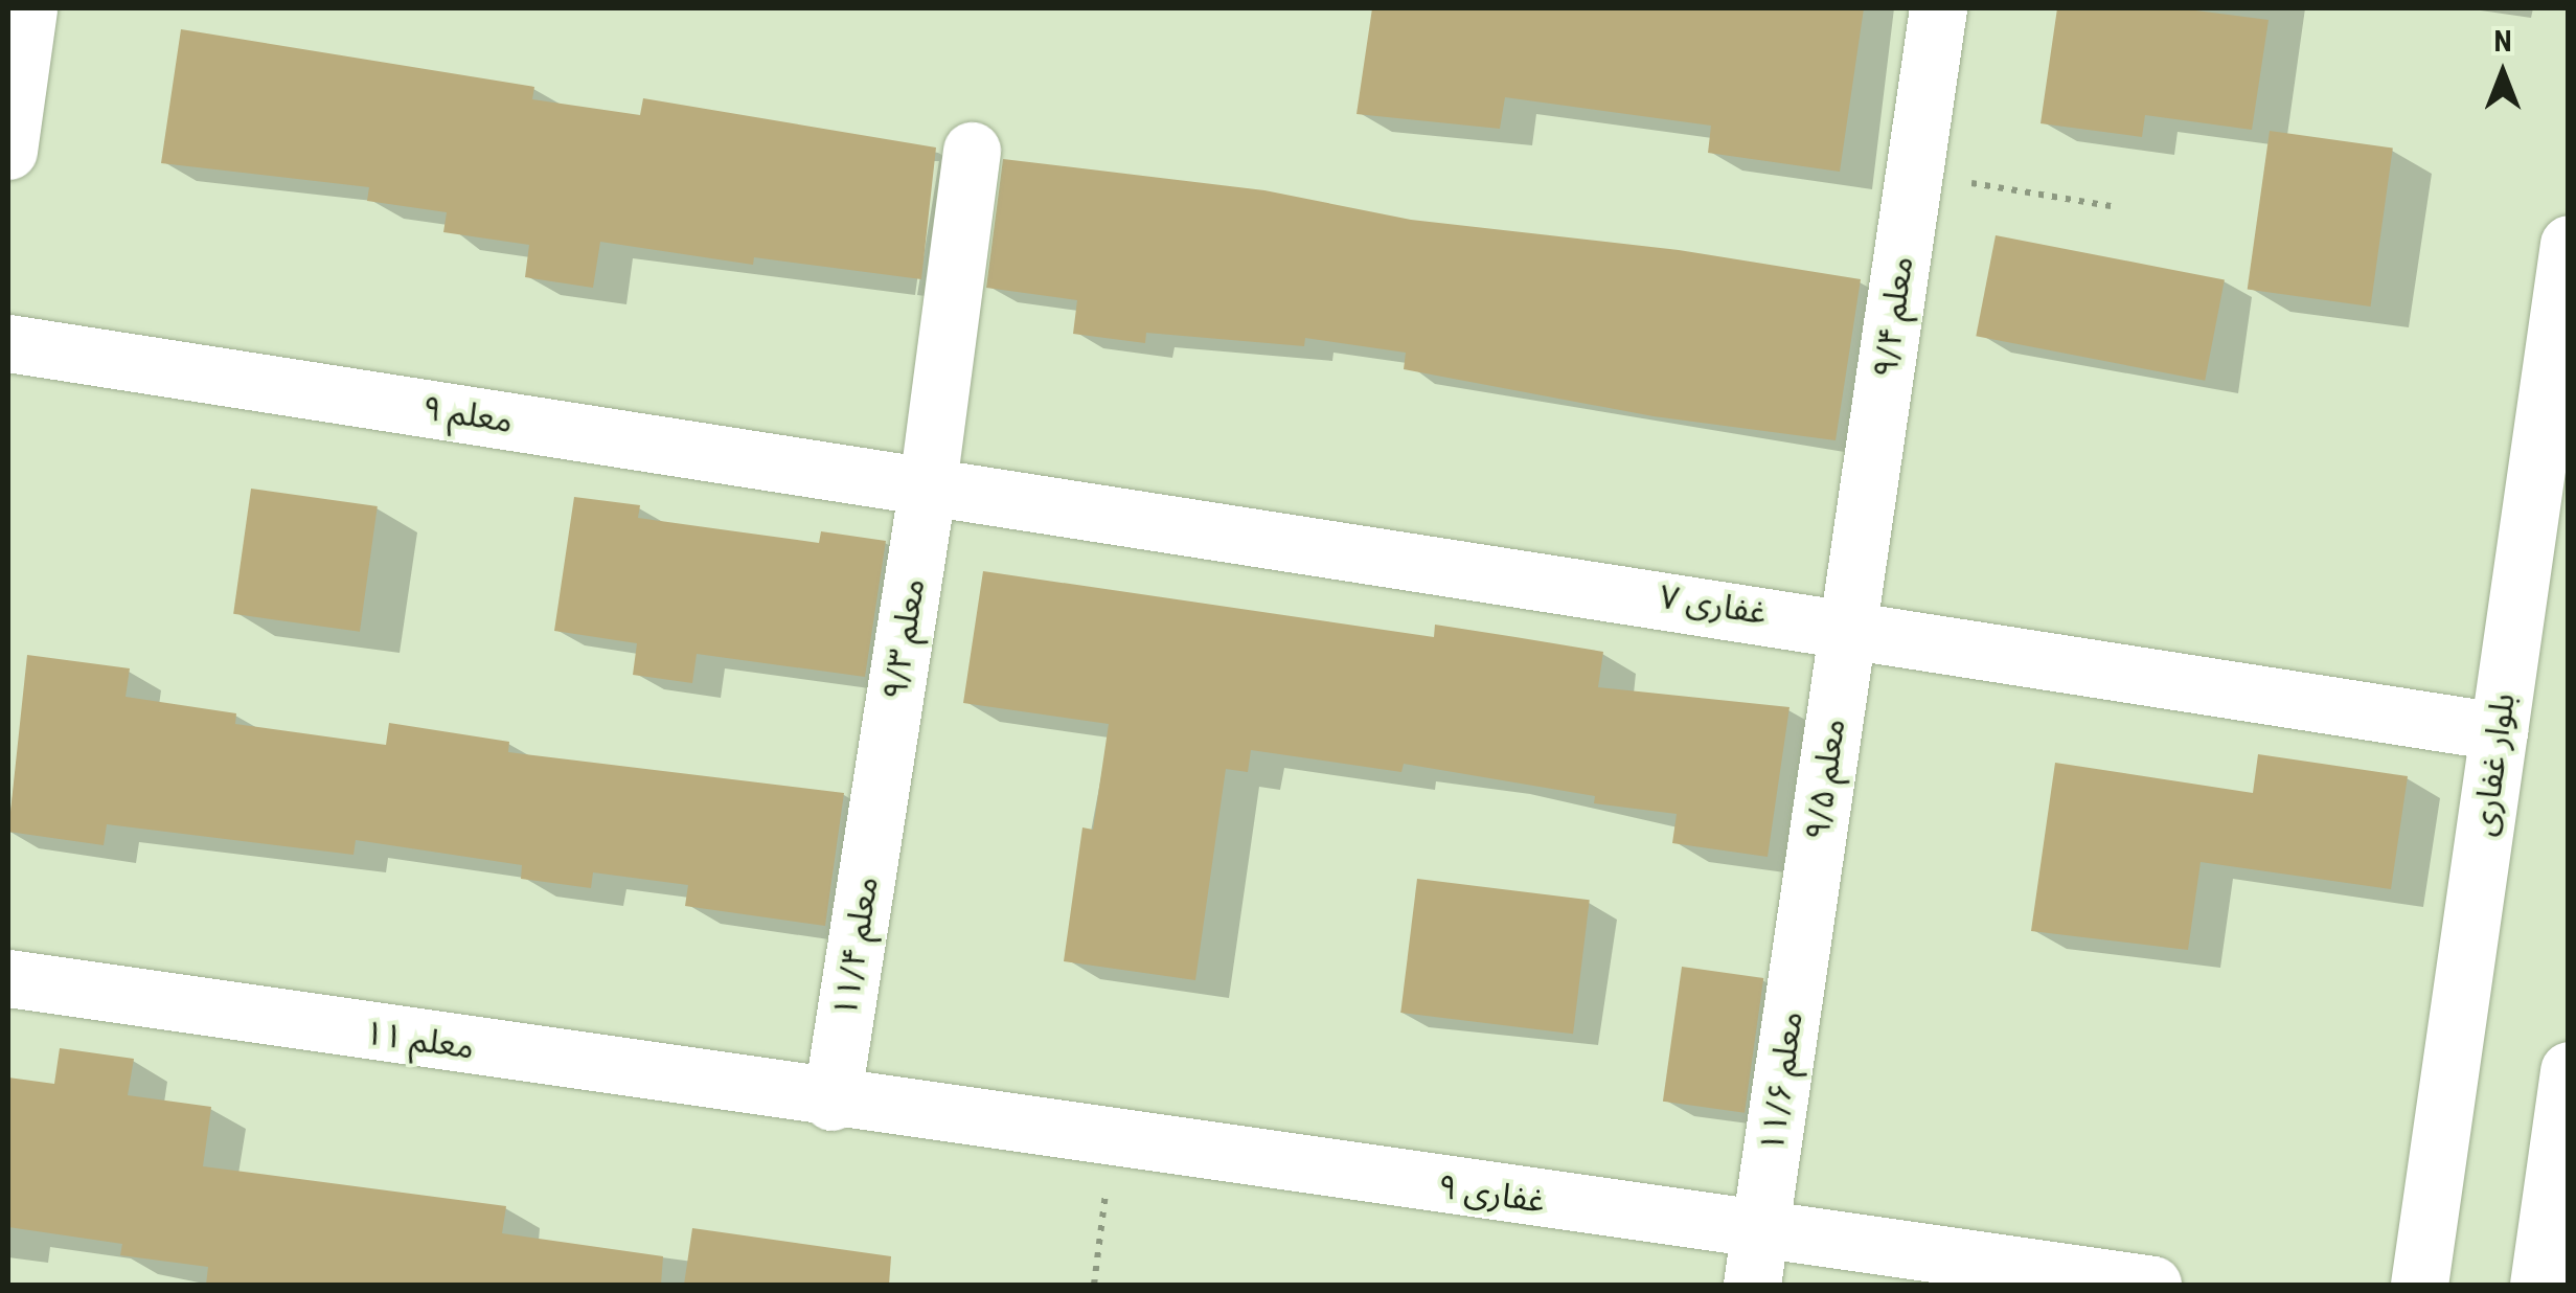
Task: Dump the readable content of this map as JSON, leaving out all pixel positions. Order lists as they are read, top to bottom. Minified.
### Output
{"streets":{"street":["معلم ۹/۴","معلم ۹","غفاری ۷","معلم ۹/۳","بلوار غفاری","معلم ۹/۵","معلم ۱۱/۴","معلم ۱۱","معلم ۱۱/۶","غفاری ۹"]},"crossings":[["معلم ۹/۴","غفاری ۷"],["معلم ۹/۴","معلم ۹/۵"],["معلم ۹","غفاری ۷"],["معلم ۹","معلم ۹/۳"],["غفاری ۷","معلم ۹/۳"],["غفاری ۷","بلوار غفاری"],["غفاری ۷","معلم ۹/۵"],["معلم ۹/۳","معلم ۱۱/۴"],["معلم ۹/۵","معلم ۱۱/۶"],["معلم ۱۱/۴","معلم ۱۱"],["معلم ۱۱/۴","غفاری ۹"],["معلم ۱۱","غفاری ۹"],["معلم ۱۱/۶","غفاری ۹"]],"north":"top"}
